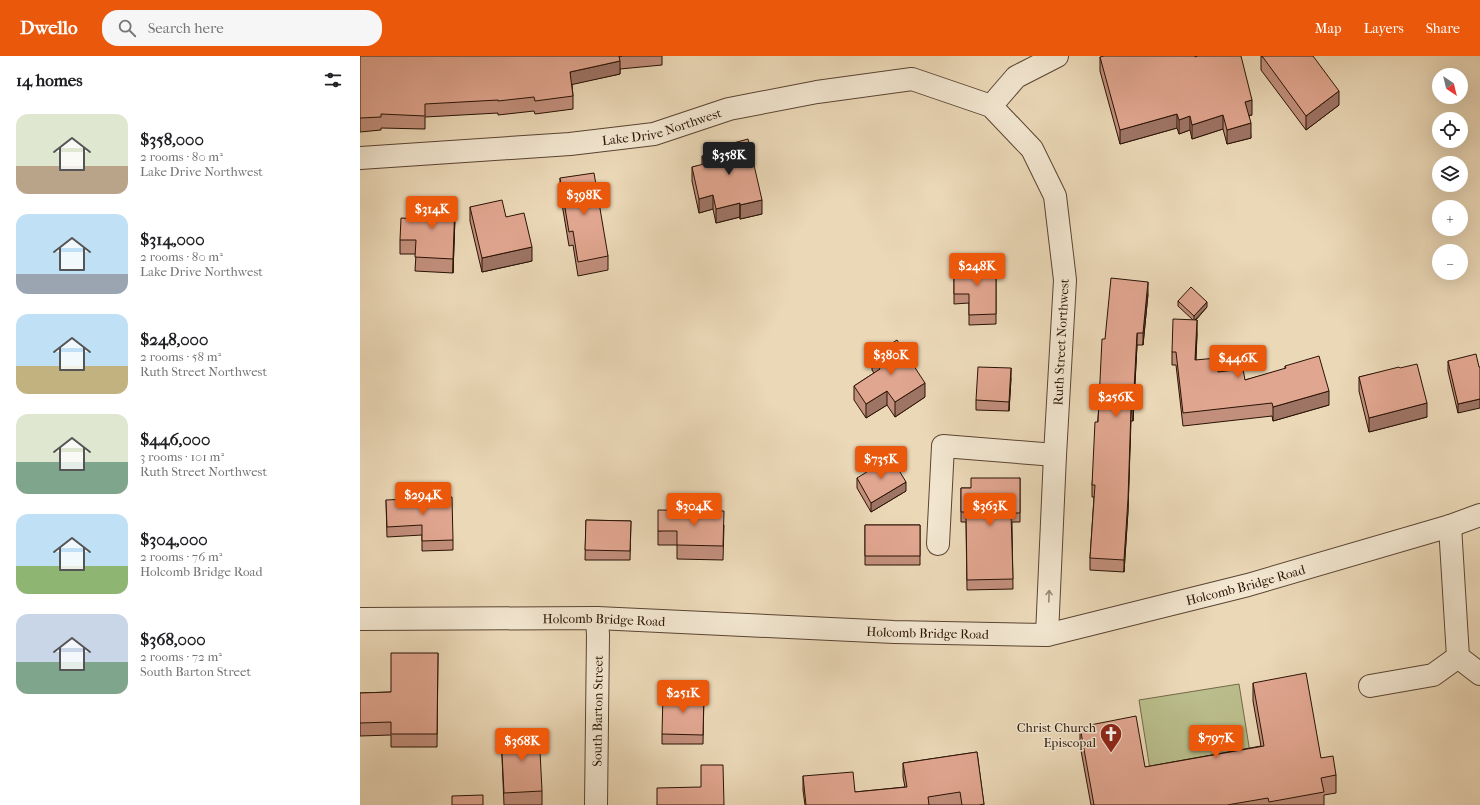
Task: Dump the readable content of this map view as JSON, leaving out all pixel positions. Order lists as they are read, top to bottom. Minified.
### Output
{"streets":{"street":["Lake Drive Northwest","Ruth Street Northwest","Holcomb Bridge Road","South Barton Street"]},"crossings":[["Lake Drive Northwest","Ruth Street Northwest"],["Ruth Street Northwest","Holcomb Bridge Road"],["Holcomb Bridge Road","South Barton Street"]],"places":{"church":["Christ Church Episcopal"]},"north":"bottom right","page":{"header":"Dwello","search":"Search here","nav":["Map","Layers","Share"],"heading":"14 homes","map_buttons":["+","−"],"list":[{"name":"$358,000","note":"2 rooms · 80 m² · Lake Drive Northwest"},{"name":"$314,000","note":"2 rooms · 80 m² · Lake Drive Northwest"},{"name":"$248,000","note":"2 rooms · 58 m² · Ruth Street Northwest"},{"name":"$446,000","note":"3 rooms · 101 m² · Ruth Street Northwest"},{"name":"$304,000","note":"2 rooms · 76 m² · Holcomb Bridge Road"},{"name":"$368,000","note":"2 rooms · 72 m² · South Barton Street"}],"price":["$358K","$398K","$314K","$248K","$380K","$446K","$256K","$735K","$294K","$304K","$363K","$251K","$797K","$368K"]}}
